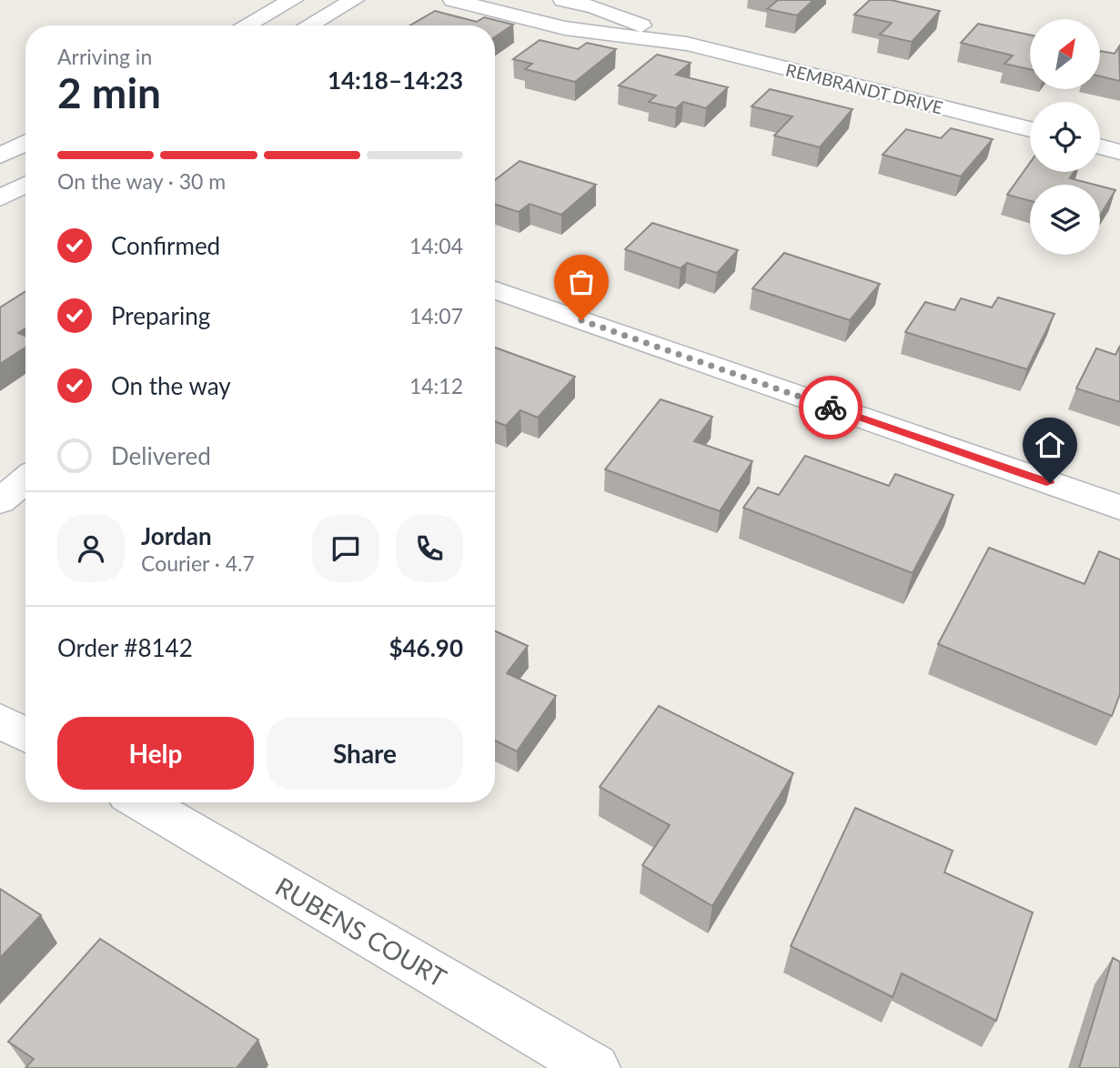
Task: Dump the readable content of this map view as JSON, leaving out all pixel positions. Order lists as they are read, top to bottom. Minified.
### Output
{"streets":{"street":["REMBRANDT DRIVE","RUBENS COURT"]},"north":"top right","page":{"heading":["2 min","Arriving in","14:18–14:23"],"panel":["Jordan","Courier · 4.7","Order #8142","$46.90"],"bar":"On the way · 30 m","list":[["Confirmed","14:04"],["Preparing","14:07"],["On the way","14:12"],"Delivered"],"buttons":["Help","Share"]}}
